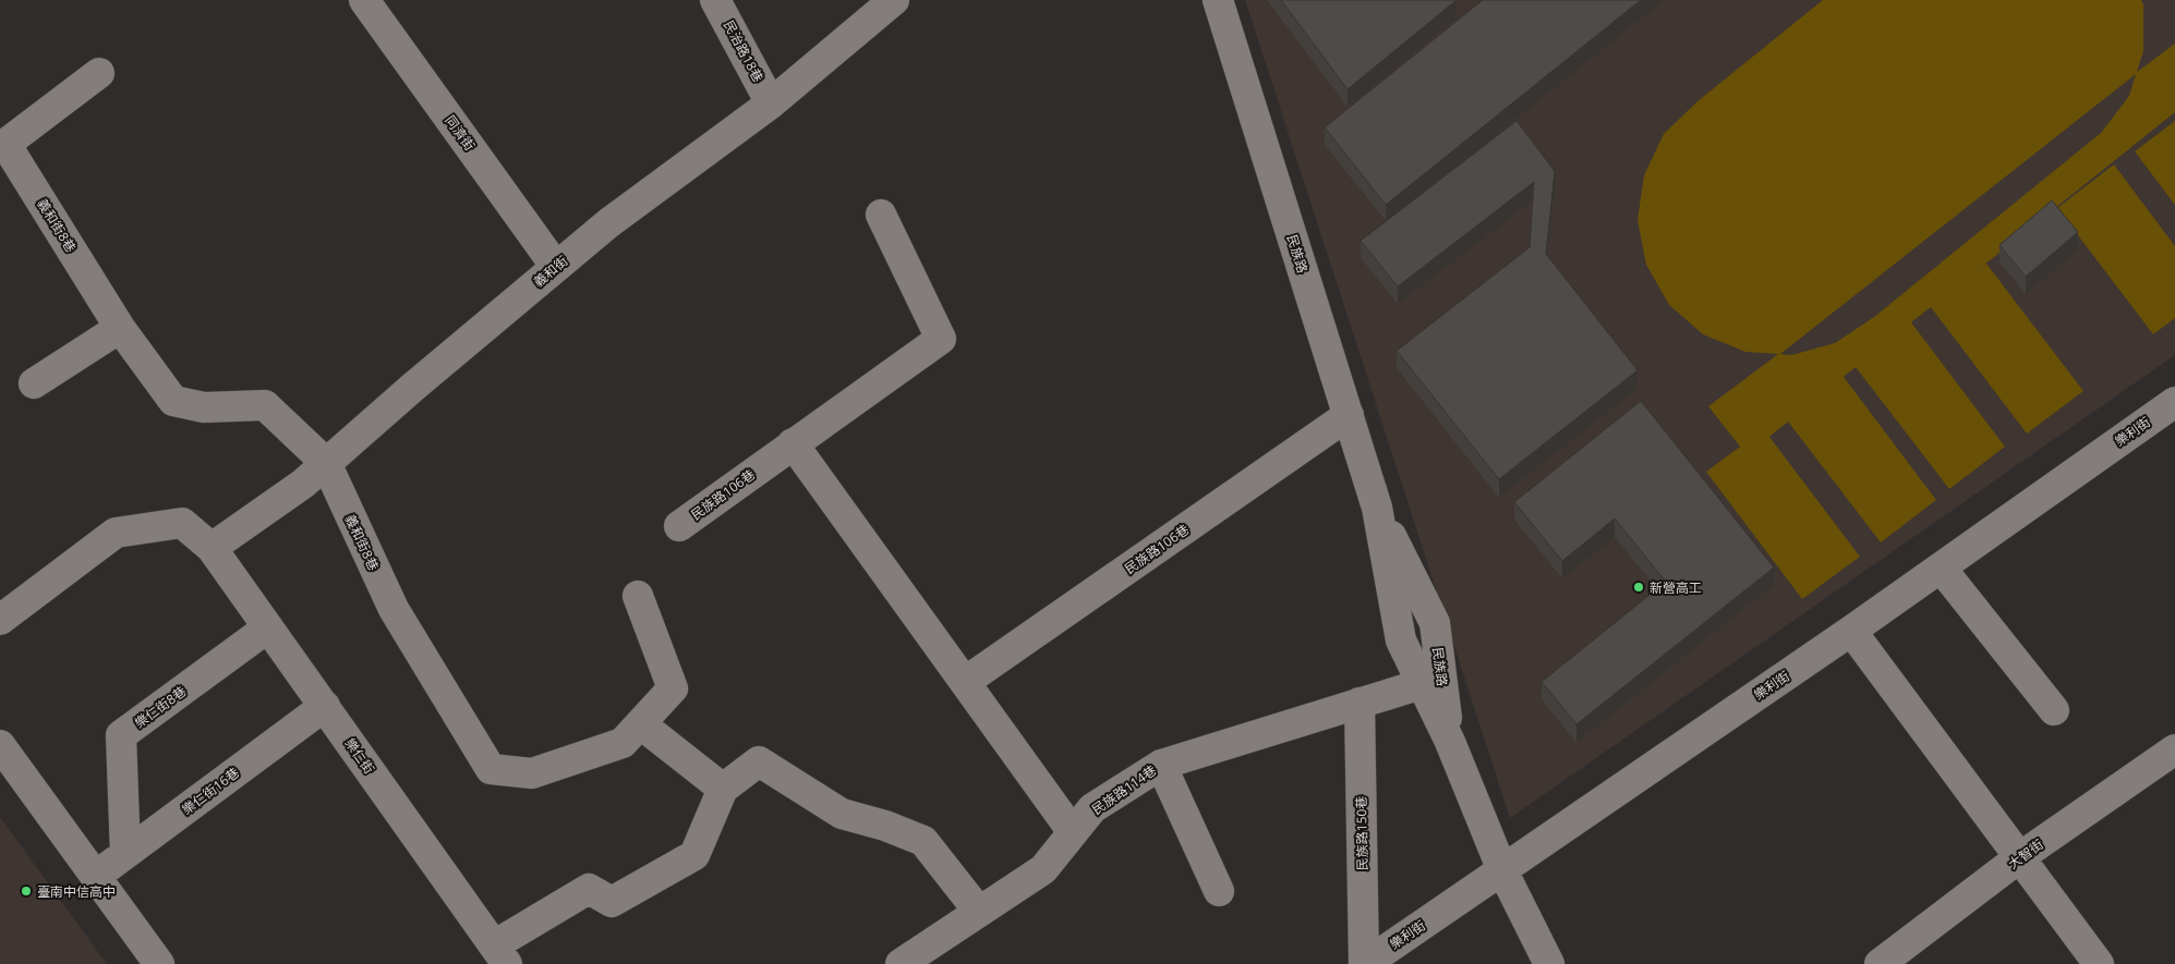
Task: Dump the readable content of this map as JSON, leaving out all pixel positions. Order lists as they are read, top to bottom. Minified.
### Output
{"streets":{"street":["民治路18巷","同濟街","義和街8巷","民族路","義和街","樂利街","民族路106巷","樂仁街8巷","樂仁街","民族路114巷","樂仁街16巷","民族路150巷","大智街"]},"crossings":[["民治路18巷","義和街"],["同濟街","義和街"],["義和街8巷","義和街"],["民族路","樂利街"],["民族路","民族路106巷"],["民族路","民族路114巷"],["義和街","樂仁街"],["樂利街","民族路150巷"],["樂仁街8巷","樂仁街"],["樂仁街8巷","樂仁街16巷"],["樂仁街","樂仁街16巷"],["民族路114巷","民族路150巷"]],"places":["新營高工","臺南中信高中"]}
